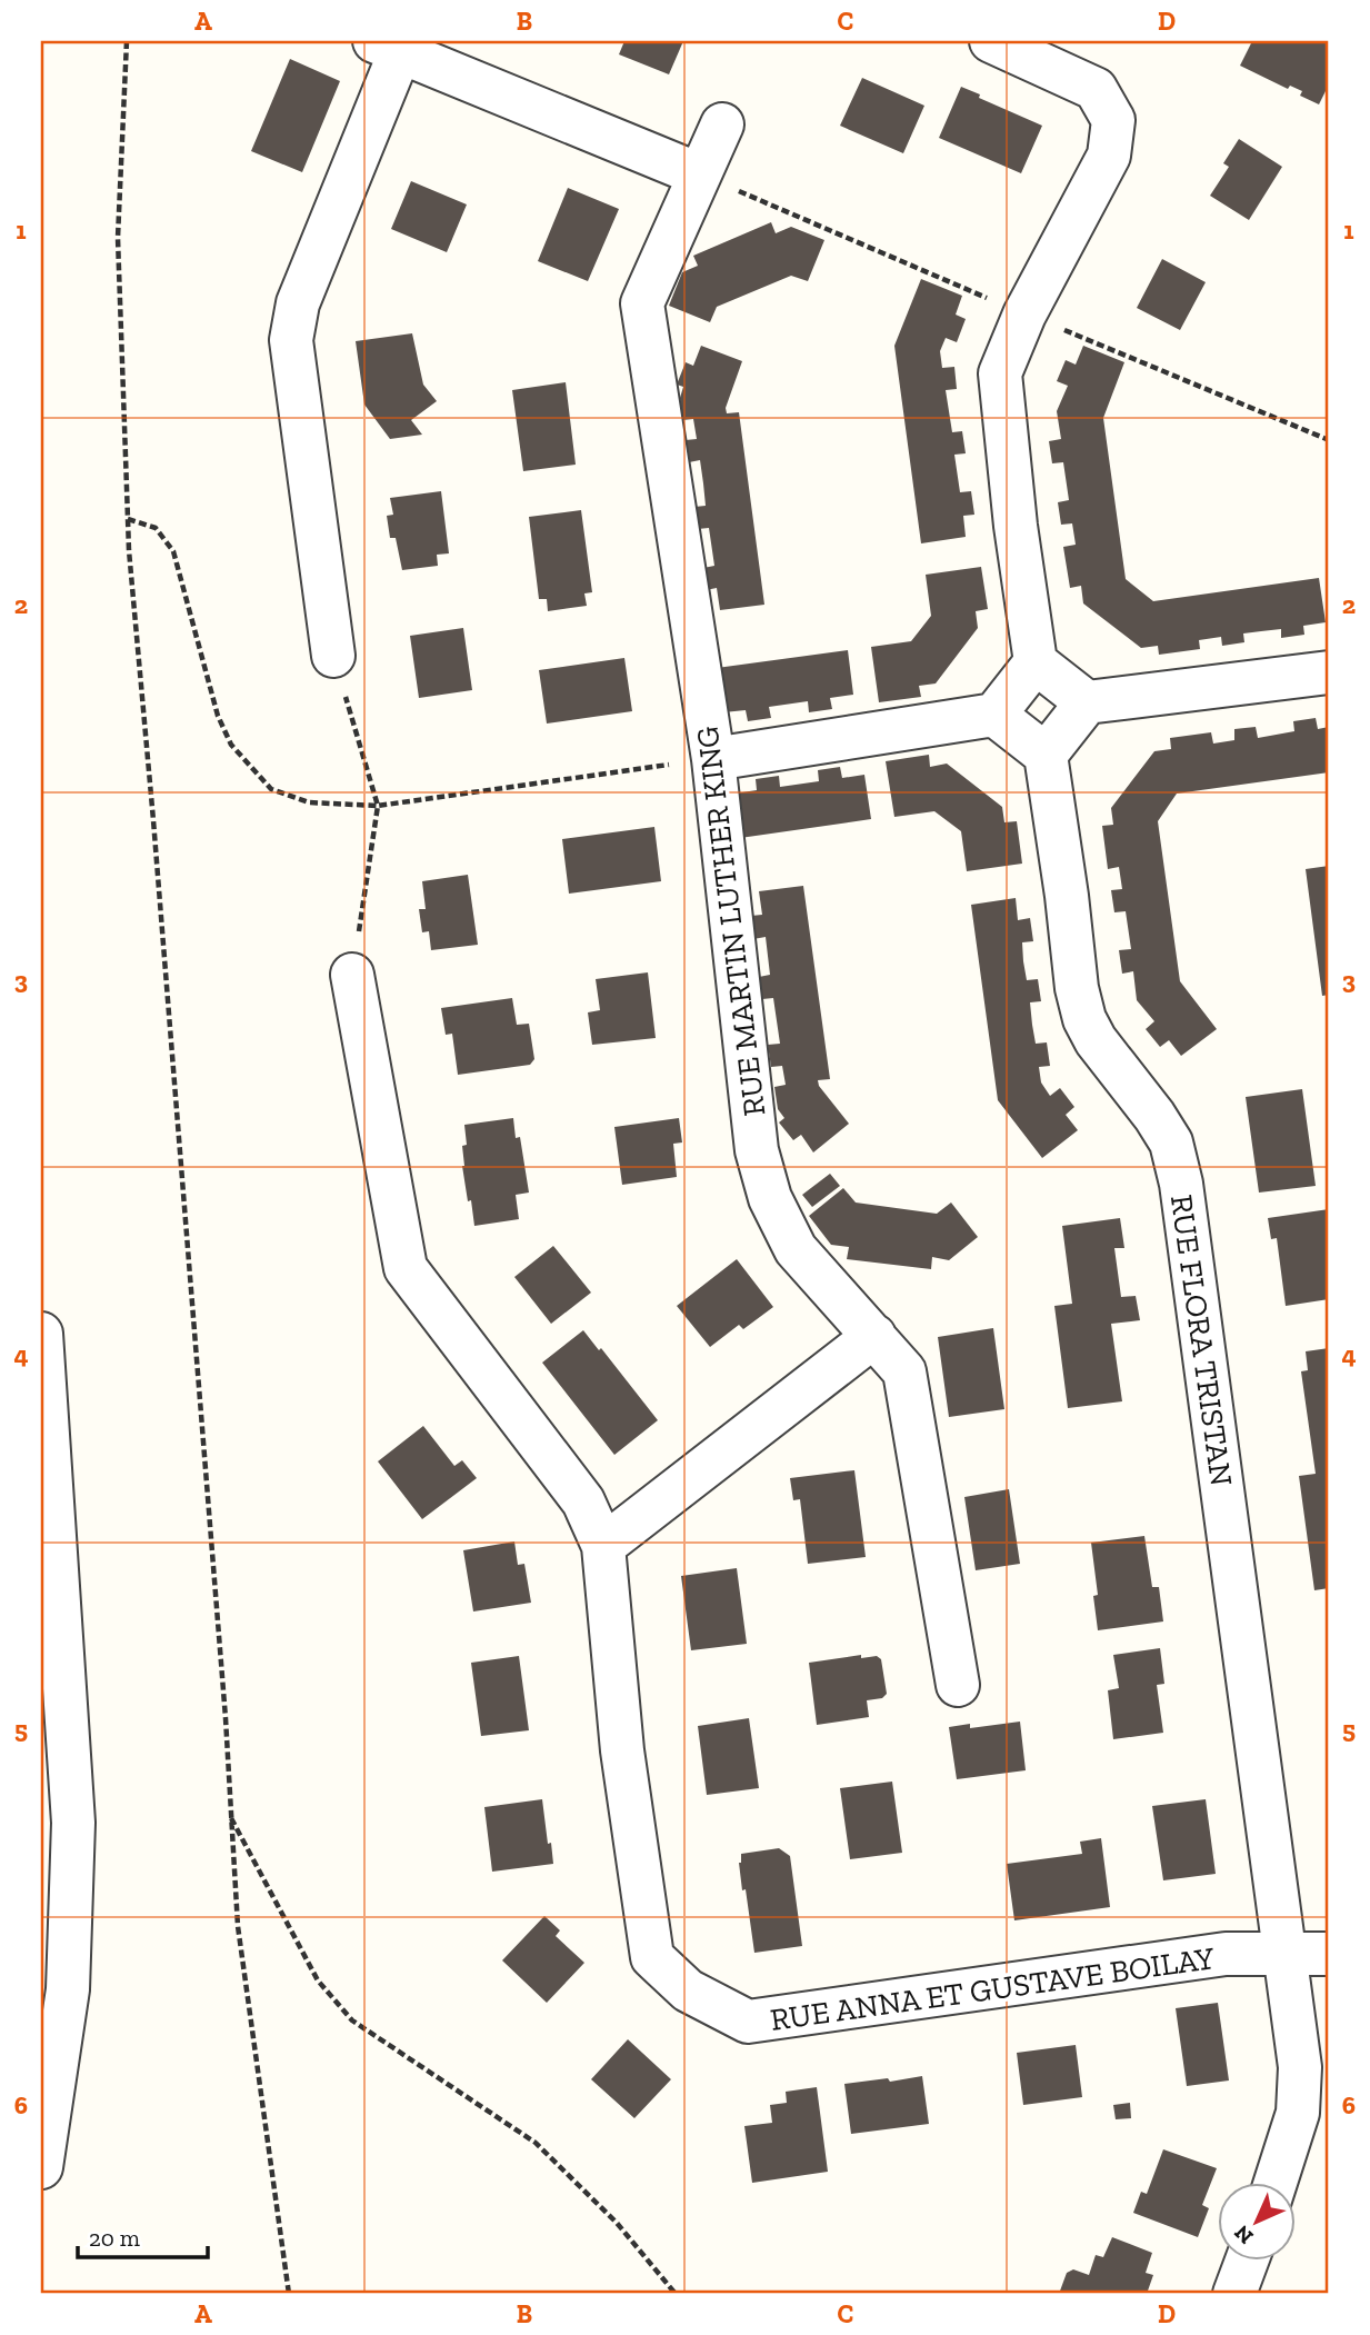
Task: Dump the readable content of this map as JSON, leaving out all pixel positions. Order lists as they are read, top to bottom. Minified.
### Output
{"streets":{"street":["RUE MARTIN LUTHER KING","RUE FLORA TRISTAN","RUE ANNA ET GUSTAVE BOILAY"]},"crossings":[["RUE FLORA TRISTAN","RUE ANNA ET GUSTAVE BOILAY"]],"scale_bar":"20 m","north":"bottom left","grid":{"columns":["A","B","C","D"],"rows":["1","2","3","4","5","6"]}}
